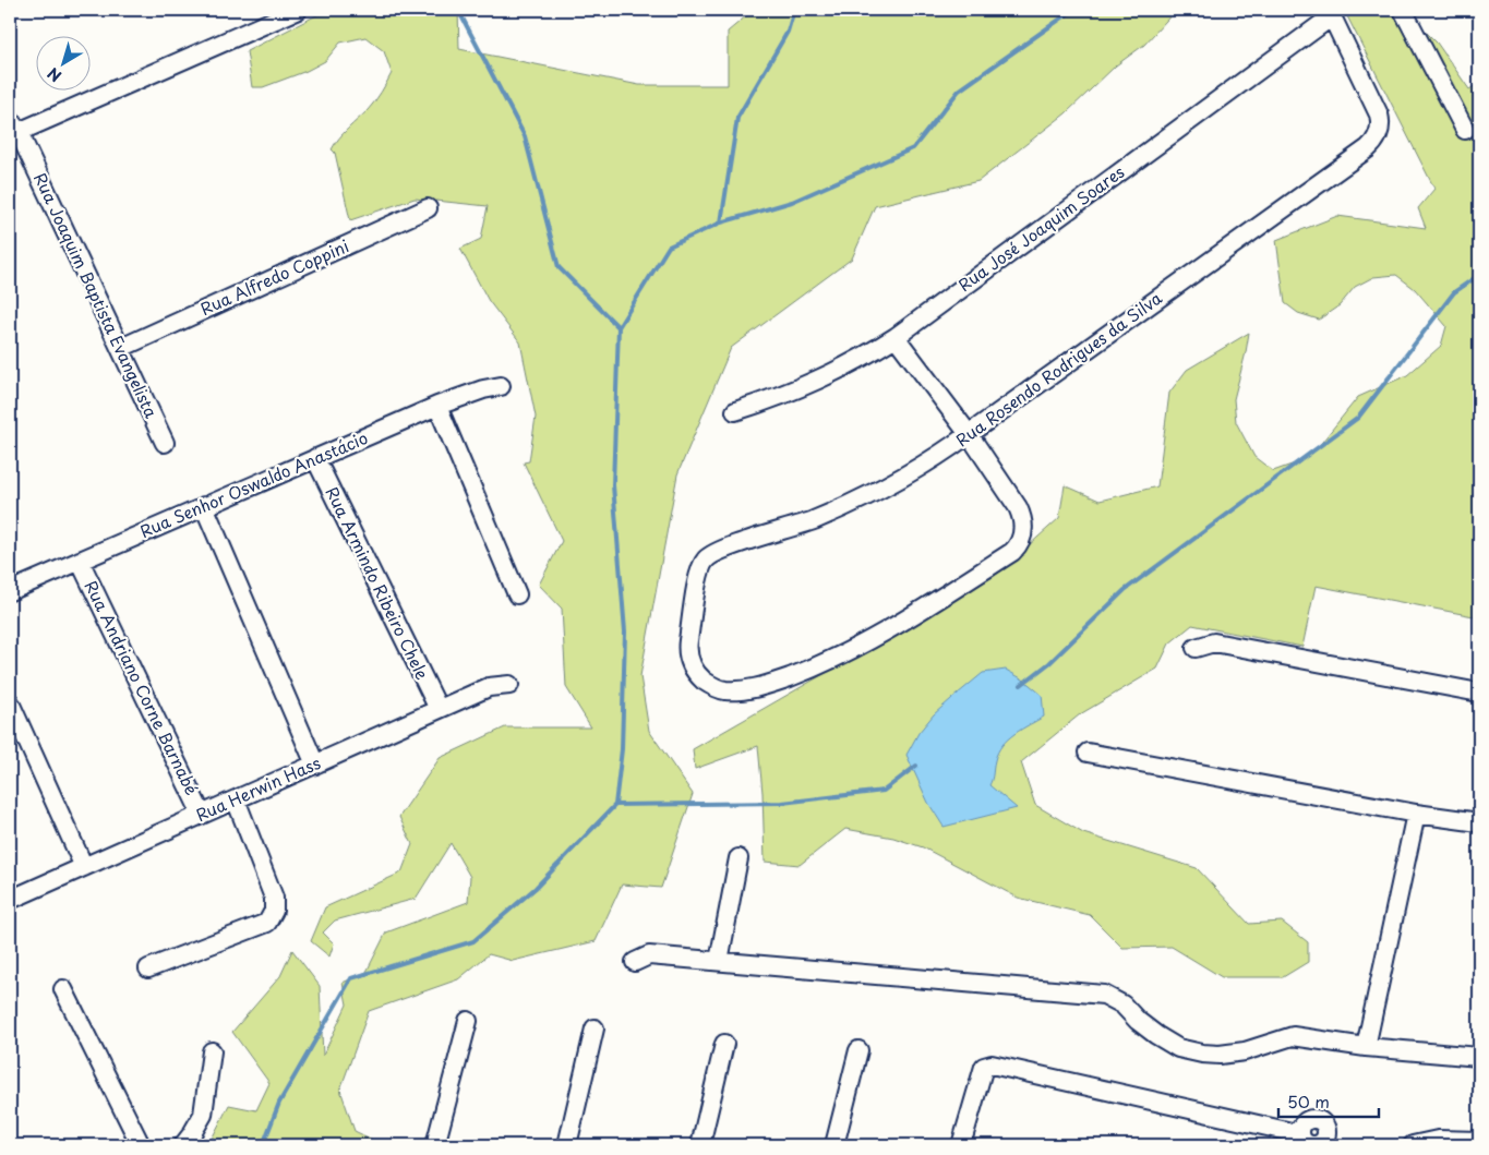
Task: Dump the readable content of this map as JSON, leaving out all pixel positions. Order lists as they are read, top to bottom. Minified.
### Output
{"streets":{"street":["Rua José Joaquim Soares","Rua Alfredo Coppini","Rua Joaquim Baptista Evangelista","Rua Rosendo Rodrigues da Silva","Rua Senhor Oswaldo Anastácio","Rua Armindo Ribeiro Chele","Rua Andriano Corne Barnabé","Rua Herwin Hass"]},"crossings":[["Rua José Joaquim Soares","Rua Rosendo Rodrigues da Silva"],["Rua Alfredo Coppini","Rua Joaquim Baptista Evangelista"],["Rua Senhor Oswaldo Anastácio","Rua Armindo Ribeiro Chele"],["Rua Senhor Oswaldo Anastácio","Rua Andriano Corne Barnabé"],["Rua Armindo Ribeiro Chele","Rua Herwin Hass"],["Rua Andriano Corne Barnabé","Rua Herwin Hass"]],"scale_bar":"50 m","north":"bottom left"}
